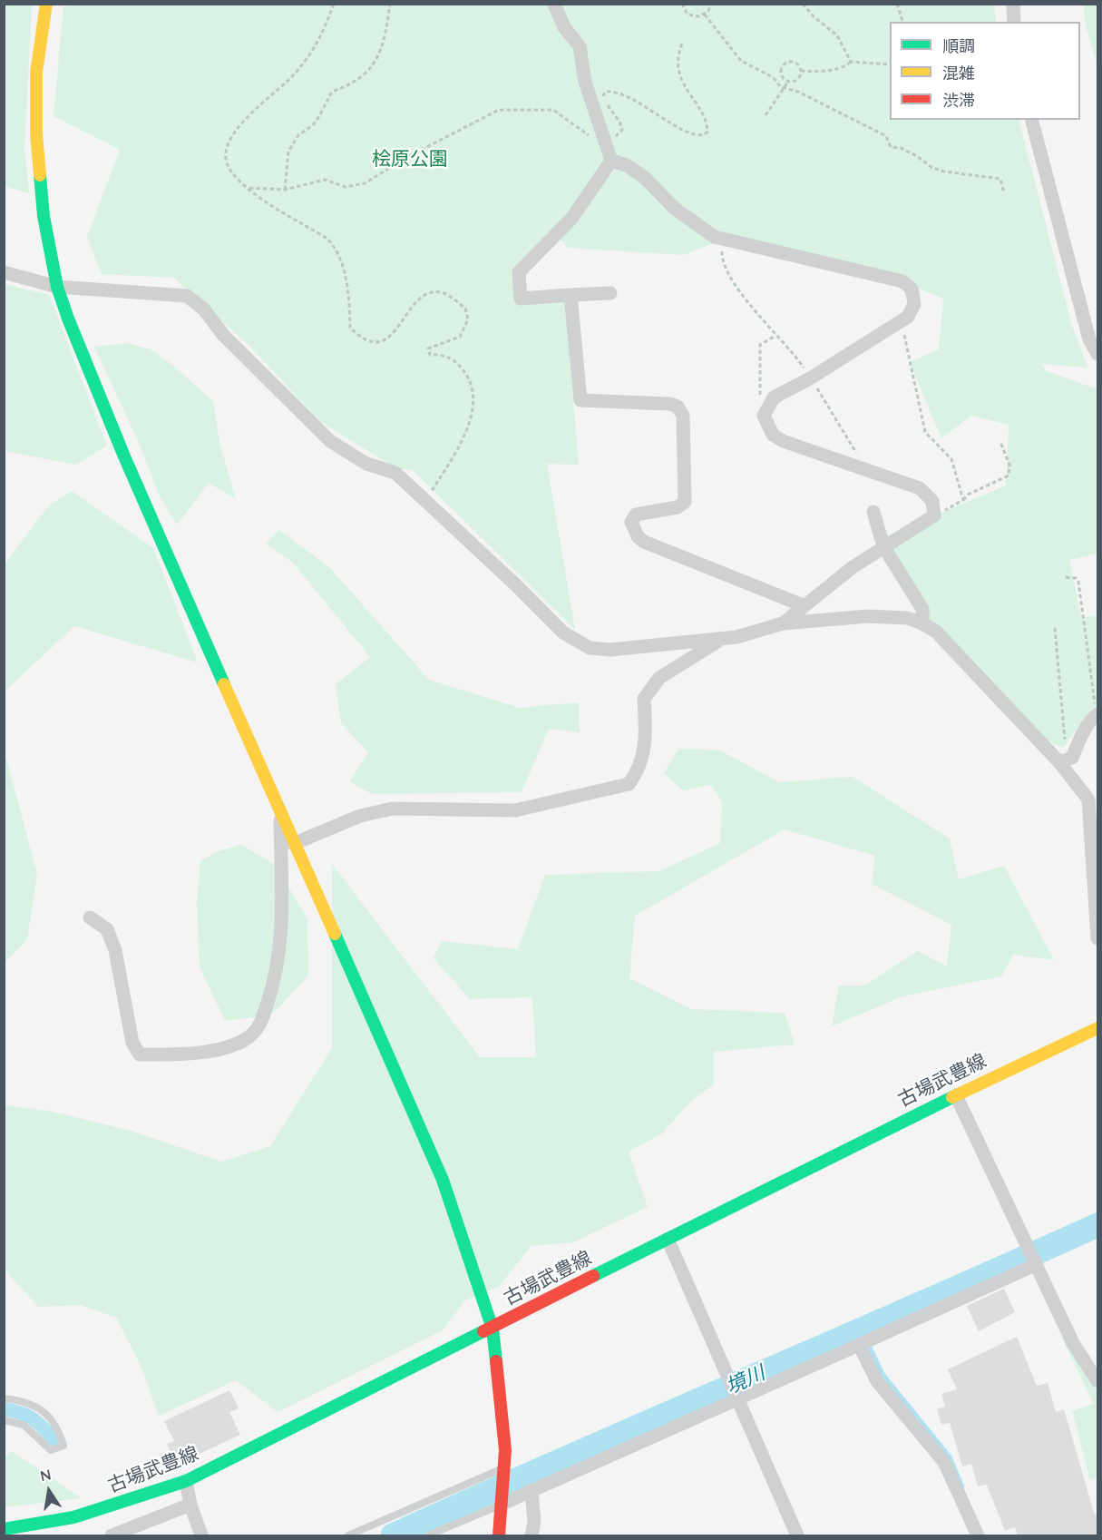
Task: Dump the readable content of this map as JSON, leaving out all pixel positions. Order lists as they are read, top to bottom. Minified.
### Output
{"streets":{"street":["古場武豊線"]},"water":["境川"],"parks":["桧原公園"],"legend":["順調","混雑","渋滞"],"north":"top"}
